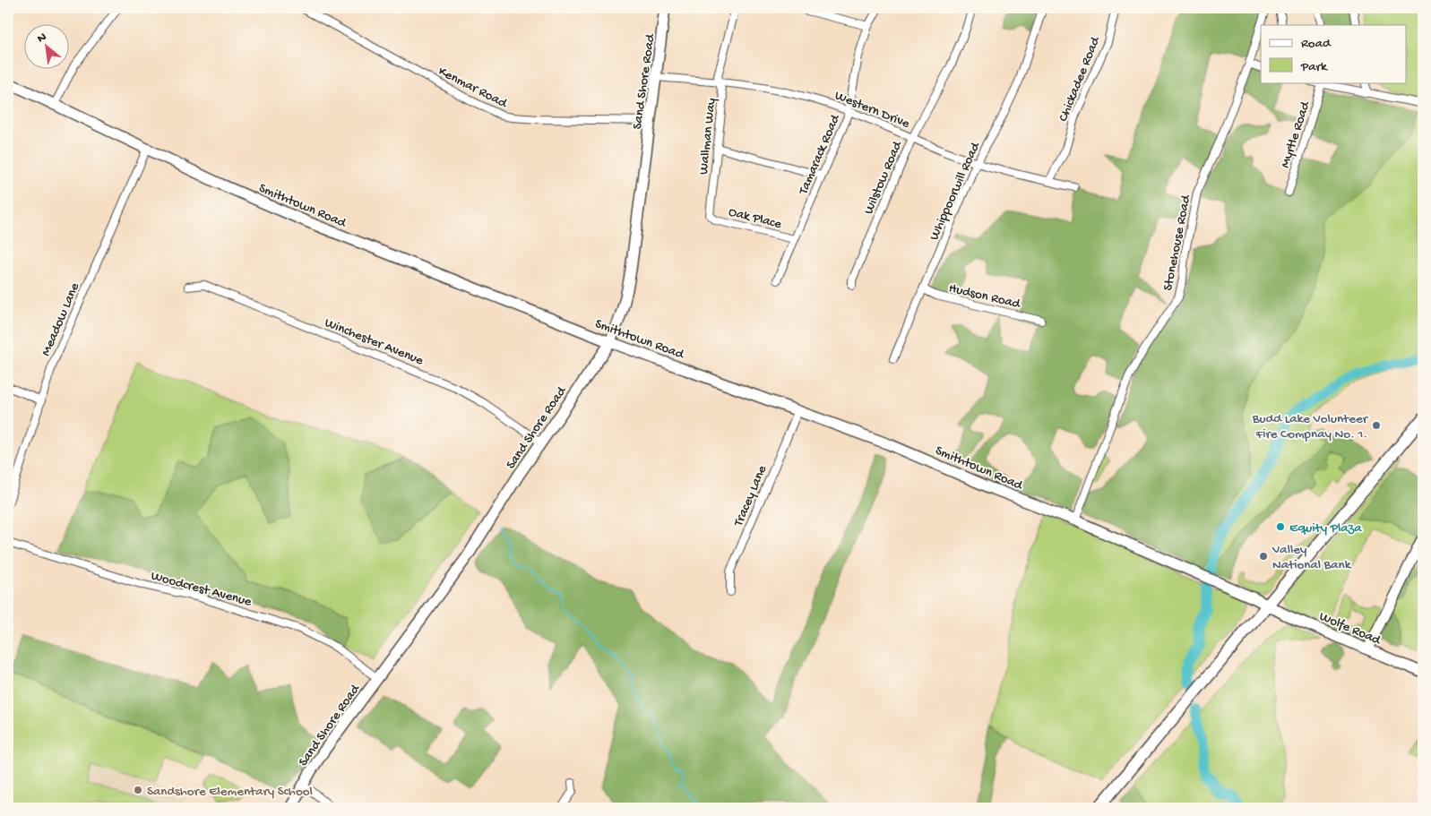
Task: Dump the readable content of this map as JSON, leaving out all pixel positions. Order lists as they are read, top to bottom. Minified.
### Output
{"streets":{"street":["Chickadee Road","Sand Shore Road","Kenmar Road","Western Drive","Myrtle Road","Wallman Way","Tamarack Road","Wilstow Road","Whippoorwill Road","Smithtown Road","Oak Place","Stonehouse Road","Hudson Road","Meadow Lane","Winchester Avenue","Tracey Lane","Woodcrest Avenue","Wolfe Road"]},"crossings":[["Chickadee Road","Western Drive"],["Sand Shore Road","Kenmar Road"],["Sand Shore Road","Western Drive"],["Sand Shore Road","Smithtown Road"],["Sand Shore Road","Winchester Avenue"],["Sand Shore Road","Woodcrest Avenue"],["Western Drive","Wallman Way"],["Western Drive","Tamarack Road"],["Western Drive","Wilstow Road"],["Western Drive","Whippoorwill Road"],["Wallman Way","Oak Place"],["Tamarack Road","Oak Place"],["Whippoorwill Road","Hudson Road"],["Smithtown Road","Stonehouse Road"],["Smithtown Road","Meadow Lane"],["Smithtown Road","Tracey Lane"],["Smithtown Road","Wolfe Road"]],"places":["Budd Lake Volunteer Fire Compnay No. 1.","Equity Plaza","Valley National Bank","Sandshore Elementary School"],"legend":["Road","Park"],"north":"top left"}
